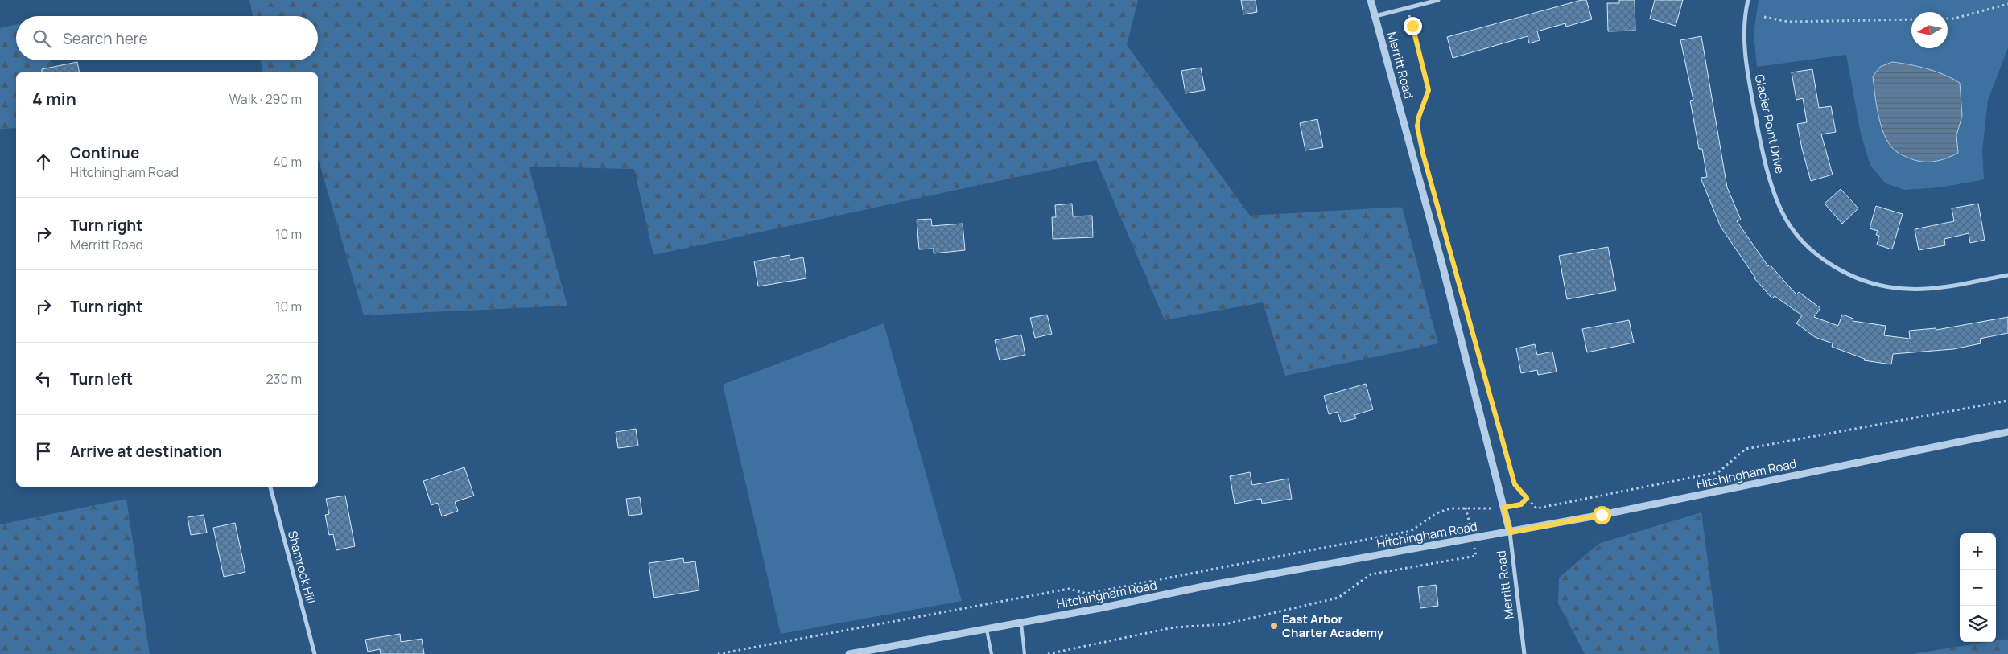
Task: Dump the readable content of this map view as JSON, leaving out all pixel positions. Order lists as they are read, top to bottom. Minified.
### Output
{"streets":{"street":["Merritt Road","Glacier Point Drive","Hitchingham Road","Shamrock Hill"]},"crossings":[["Merritt Road","Hitchingham Road"]],"places":["East Arbor Charter Academy"],"north":"left","page":{"search":"Search here","heading":["4 min","Walk · 290 m"],"list":[["Continue","Hitchingham Road","40 m"],["Turn right","Merritt Road","10 m"],["Turn right","10 m"],["Turn left","230 m"],"Arrive at destination"],"map_buttons":["+","−"]}}
